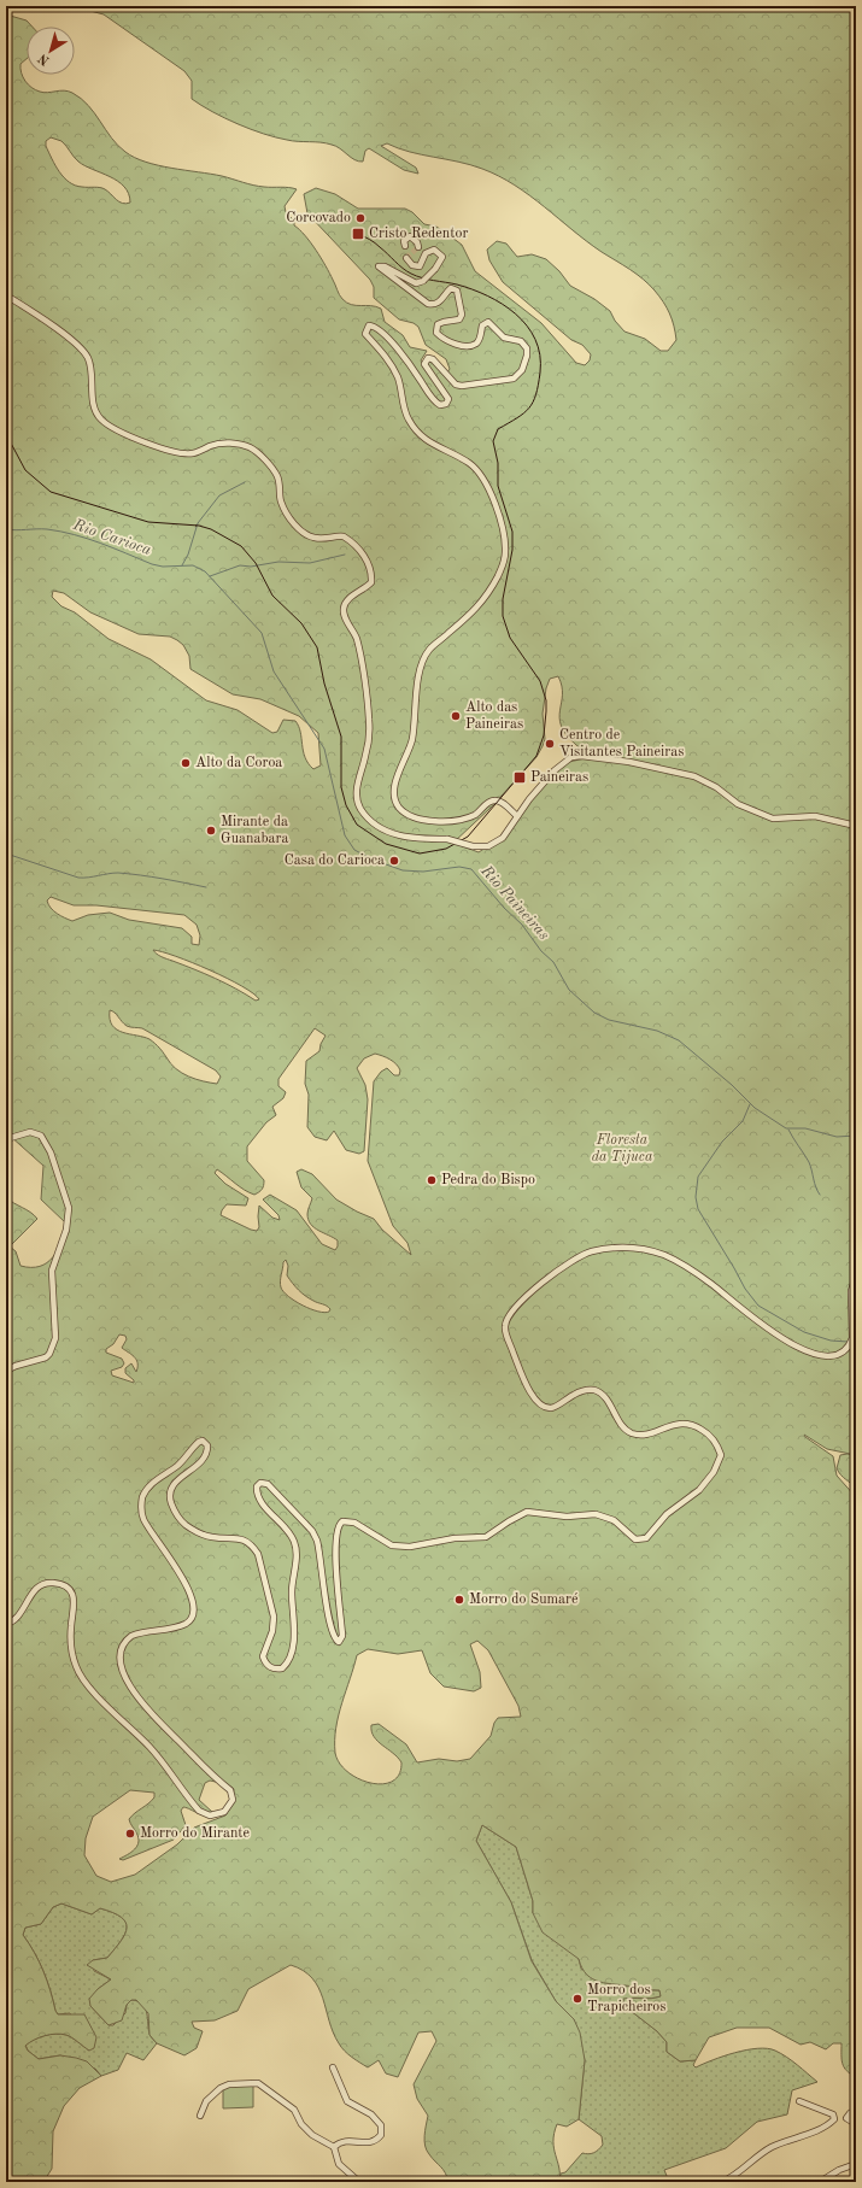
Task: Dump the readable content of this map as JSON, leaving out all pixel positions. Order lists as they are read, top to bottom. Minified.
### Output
{"water":["Rio Carioca","Rio Paineiras"],"parks":["Floresta da Tijuca"],"places":{"other":["Corcovado","Alto das Paineiras","Centro de Visitantes Paineiras","Alto da Coroa","Mirante da Guanabara","Casa do Carioca","Pedra do Bispo","Morro do Sumaré","Morro do Mirante","Morro dos Trapicheiros"],"transit":["Cristo Redentor","Paineiras"]},"north":"bottom left"}
